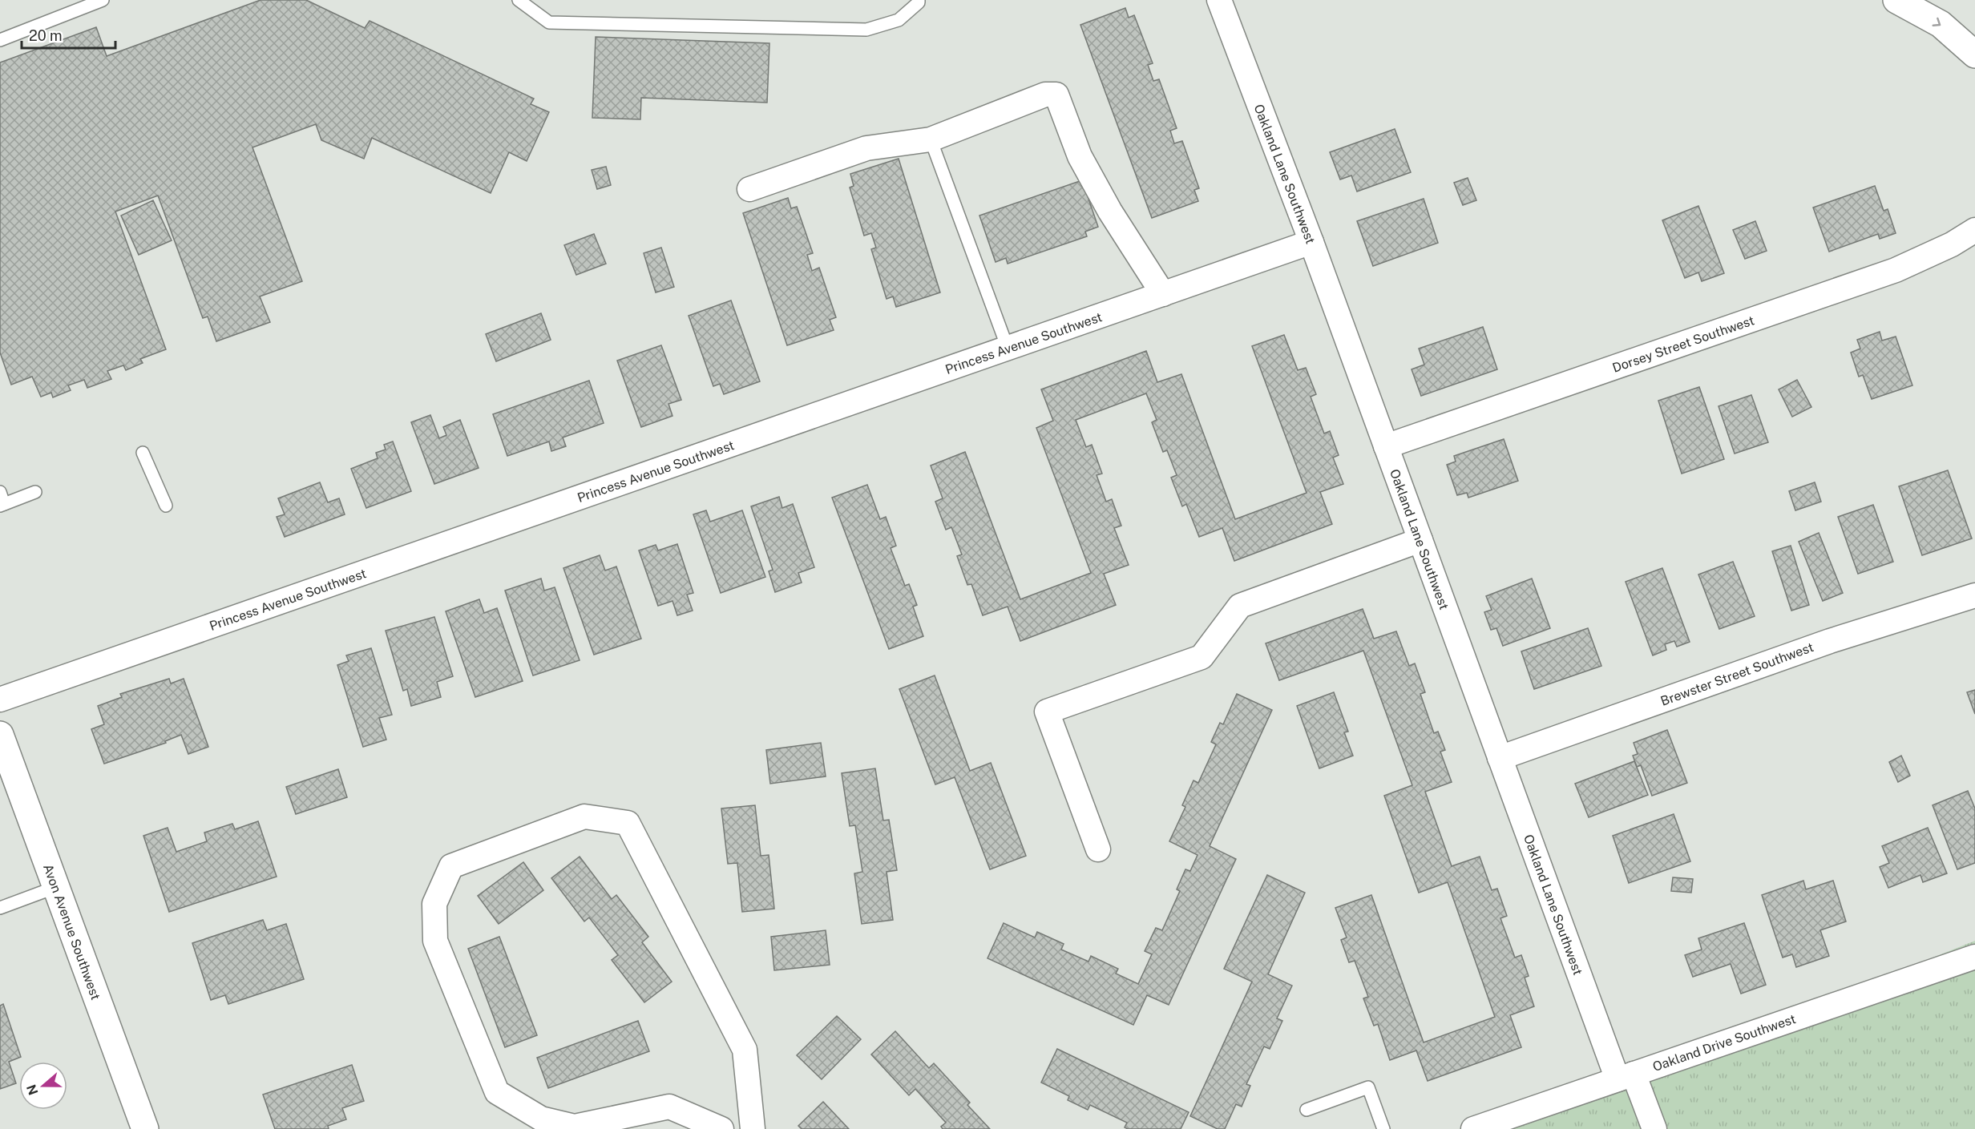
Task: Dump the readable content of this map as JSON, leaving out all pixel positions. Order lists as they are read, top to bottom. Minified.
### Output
{"streets":{"street":["Oakland Lane Southwest","Princess Avenue Southwest","Dorsey Street Southwest","Brewster Street Southwest","Avon Avenue Southwest","Oakland Drive Southwest"]},"crossings":[["Oakland Lane Southwest","Princess Avenue Southwest"],["Oakland Lane Southwest","Dorsey Street Southwest"],["Oakland Lane Southwest","Brewster Street Southwest"],["Oakland Lane Southwest","Oakland Drive Southwest"]],"scale_bar":"20 m","north":"left"}
